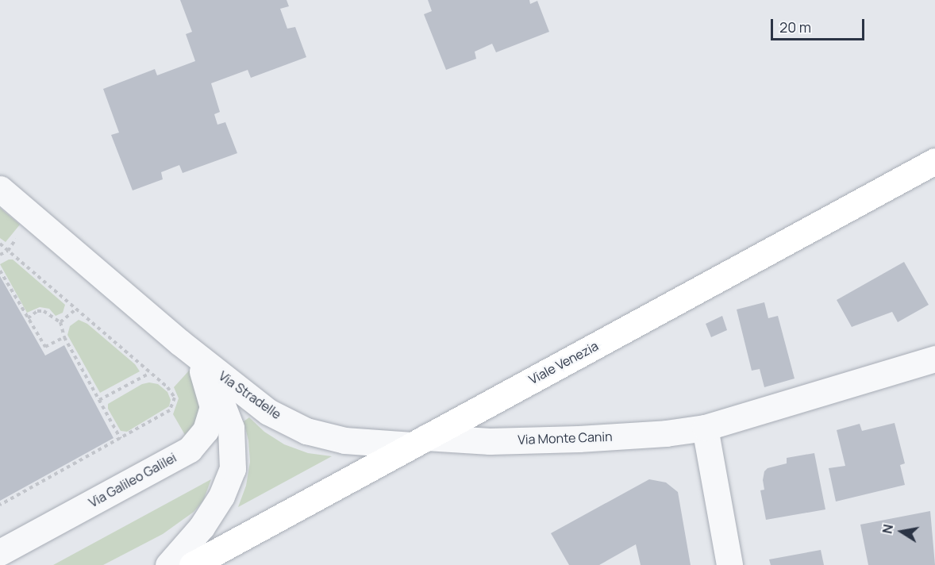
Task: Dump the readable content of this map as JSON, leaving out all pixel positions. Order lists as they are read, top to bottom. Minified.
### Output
{"streets":{"main road":["Viale Venezia"],"street":["Via Stradelle","Via Monte Canin","Via Galileo Galilei"]},"crossings":[["Viale Venezia","Via Stradelle"],["Viale Venezia","Via Monte Canin"],["Via Stradelle","Via Monte Canin"],["Via Stradelle","Via Galileo Galilei"]],"scale_bar":"20 m","north":"left"}
